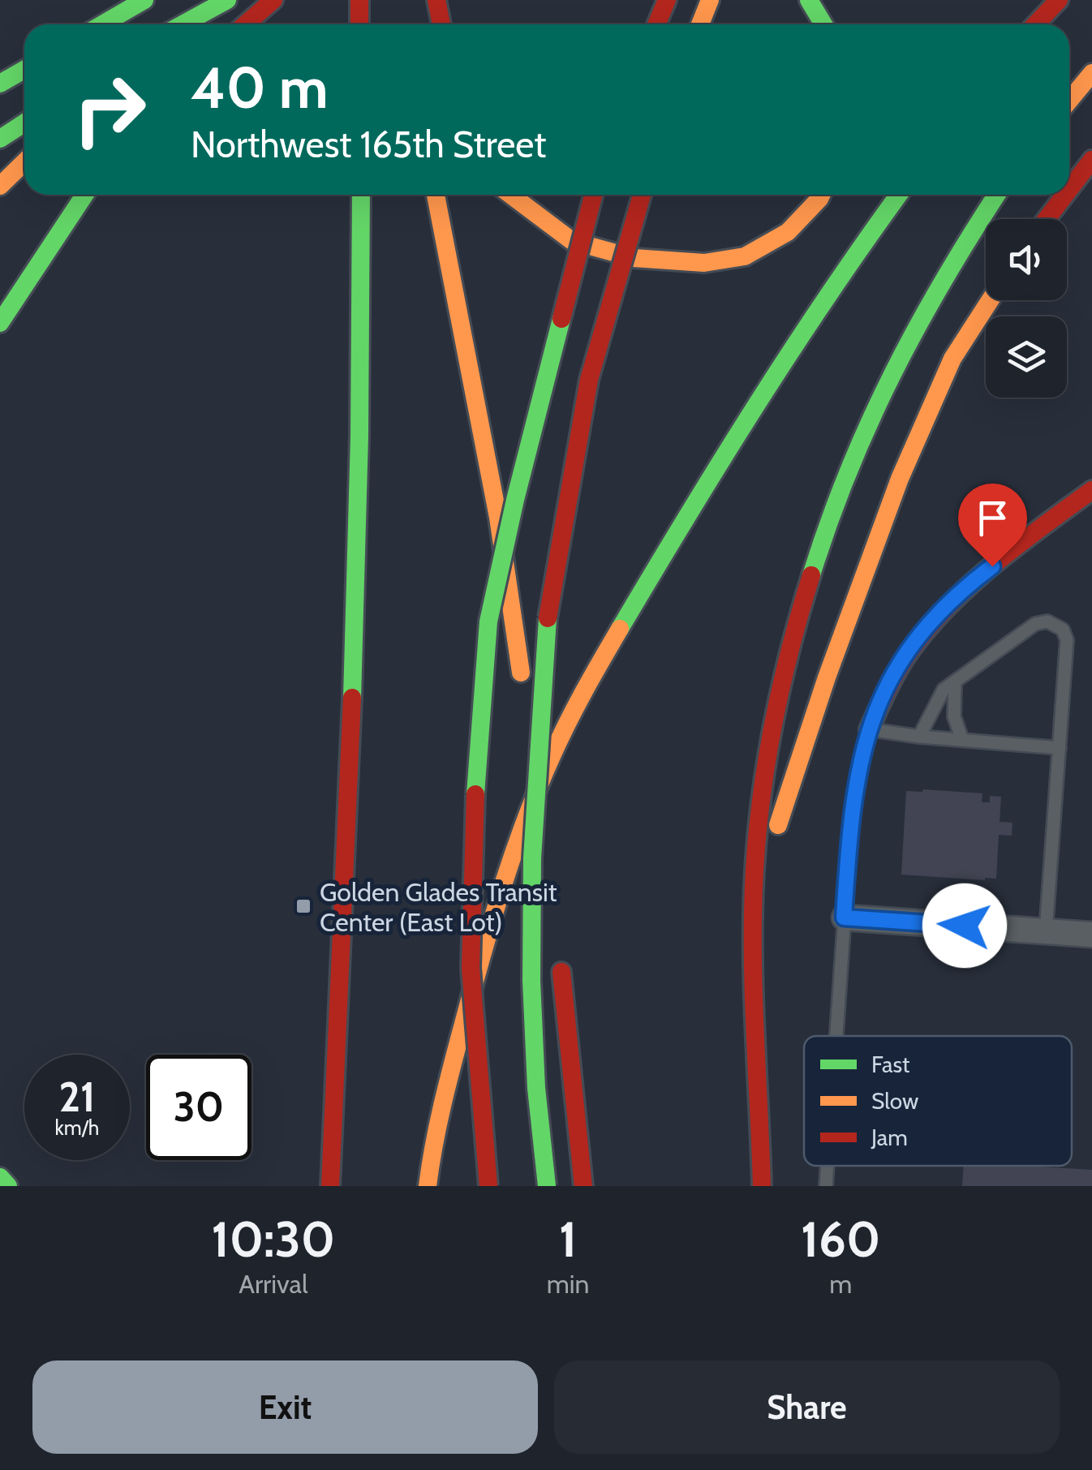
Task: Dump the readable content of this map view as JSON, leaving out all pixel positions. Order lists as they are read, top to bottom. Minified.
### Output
{"places":{"transit":["Golden Glades Transit Center (East Lot)"]},"legend":["Fast","Slow","Jam"],"page":{"turn":["40 m","Northwest 165th Street"],"speed":"21 km/h","limit":"30","eta":["10:30","Arrival","1","min","160","m"],"buttons":["Exit","Share"]}}
